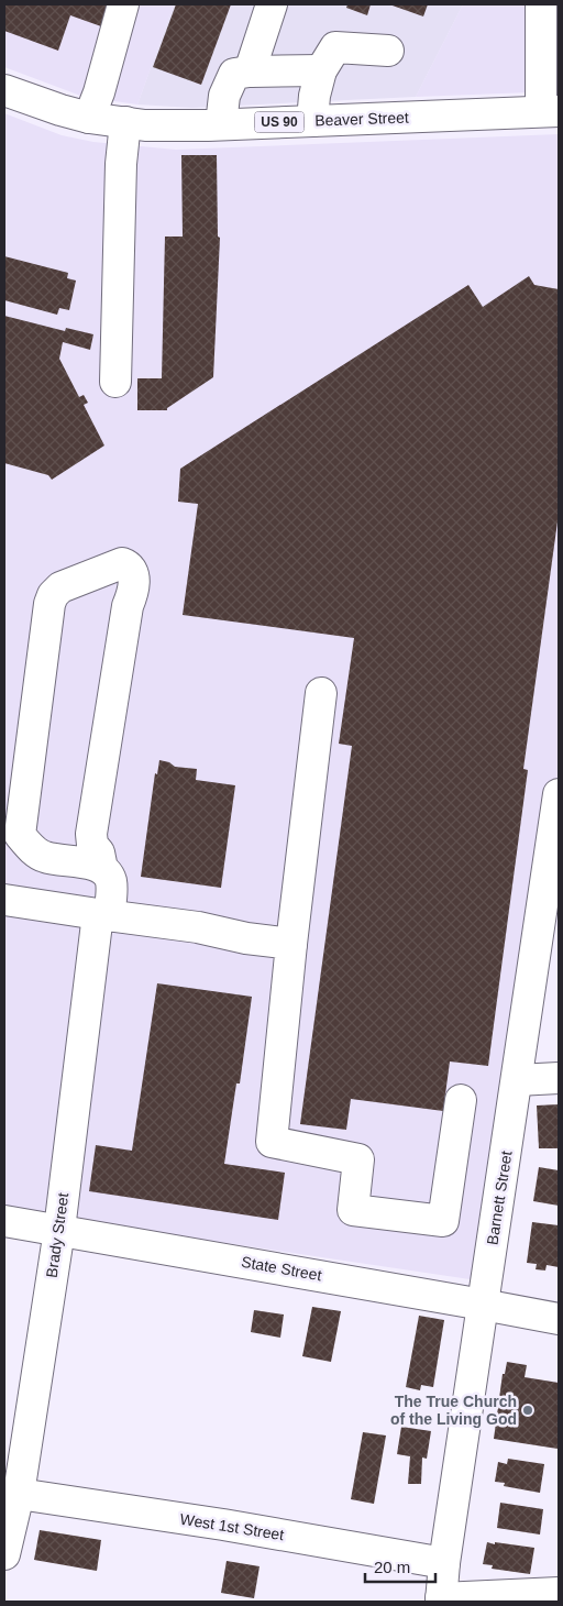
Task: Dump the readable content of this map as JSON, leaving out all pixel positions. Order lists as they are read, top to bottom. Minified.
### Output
{"streets":{"street":["Beaver Street","US 90","Barnett Street","Brady Street","State Street","West 1st Street"]},"crossings":[["Barnett Street","State Street"],["Barnett Street","West 1st Street"],["Brady Street","State Street"],["Brady Street","West 1st Street"]],"places":["The True Church of the Living God"],"scale_bar":"20 m"}
